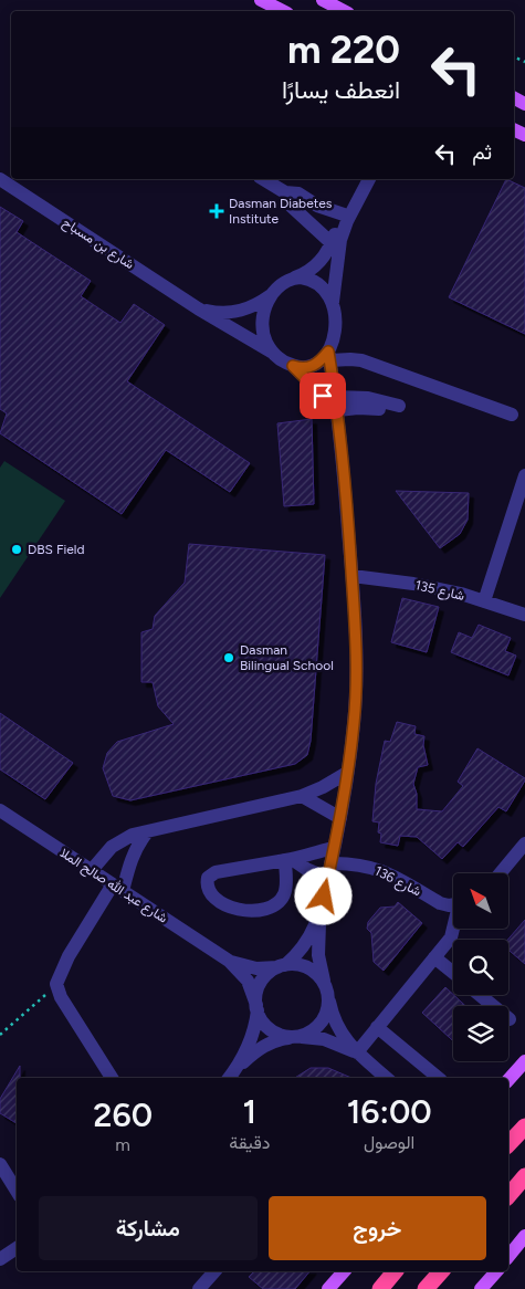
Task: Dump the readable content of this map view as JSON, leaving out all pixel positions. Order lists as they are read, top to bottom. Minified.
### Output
{"streets":{"street":["شارع بن مسباح","شارع 135","شارع 136","شارع عبد الله صالح الملا"]},"places":{"health":["Dasman Diabetes Institute"],"other":["DBS Field","Dasman Bilingual School"]},"north":"top left","page":{"turn":["220 m","انعطف يسارًا"],"then":"ثم","eta":["16:00","الوصول","1","دقيقة","260","m"],"buttons":["خروج","مشاركة"]}}
